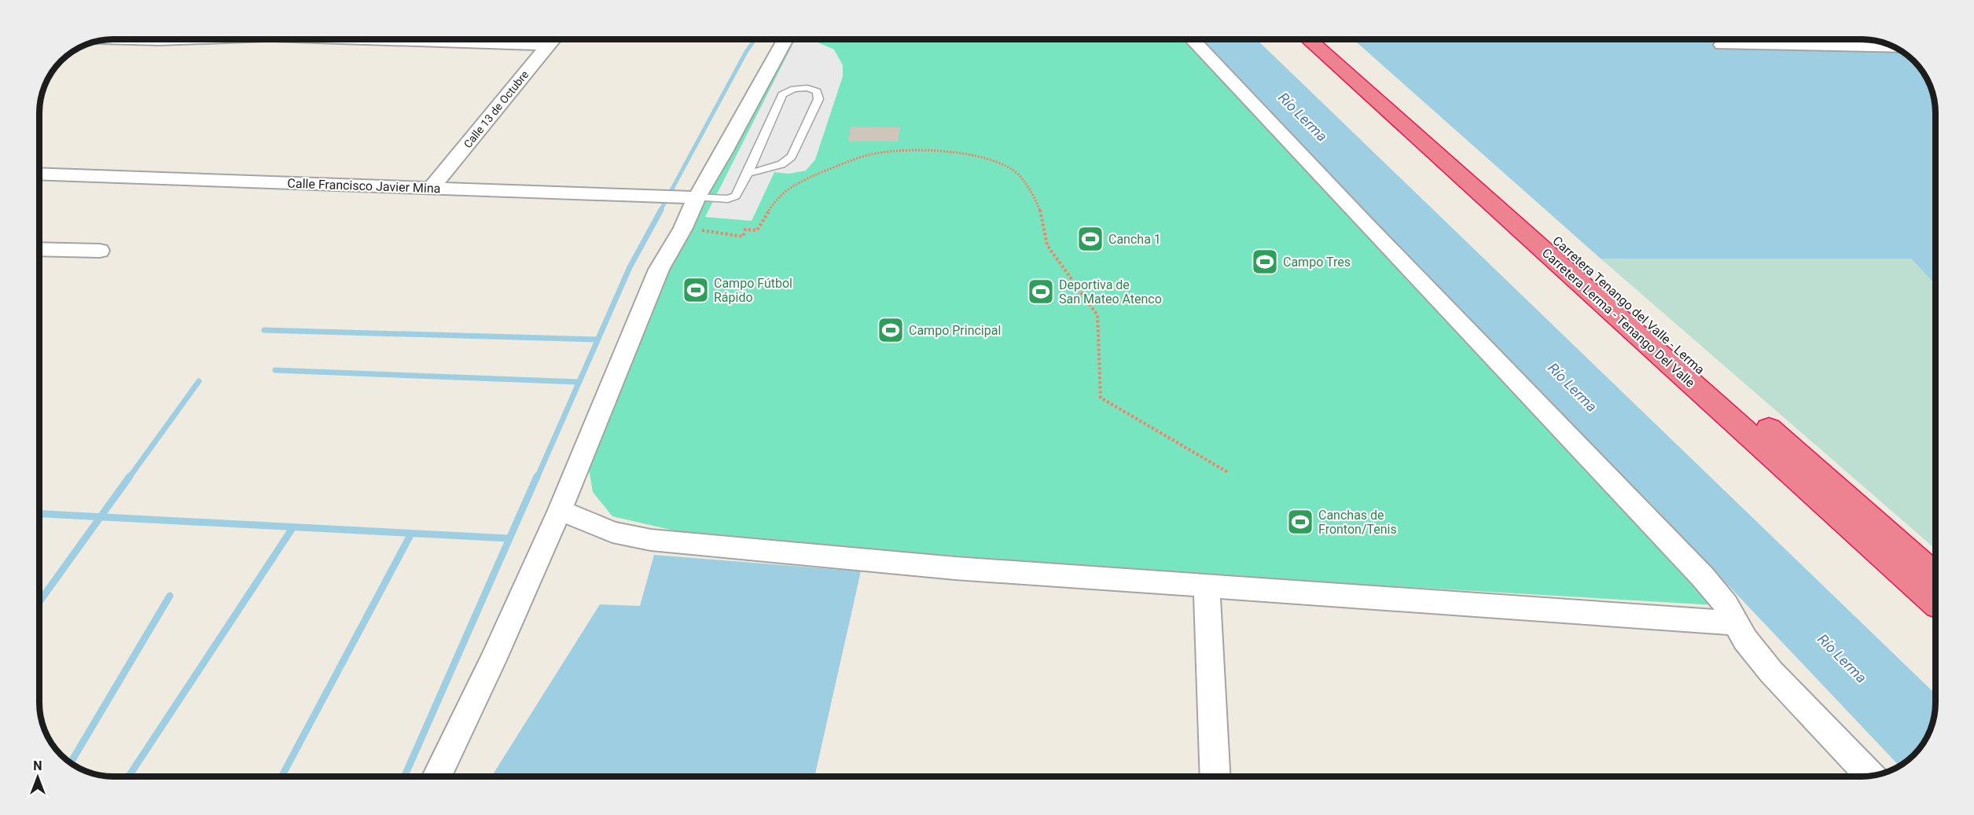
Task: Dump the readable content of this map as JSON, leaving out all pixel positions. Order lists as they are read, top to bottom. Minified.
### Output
{"streets":{"highway":["Carretera Tenango del Valle - Lerma","Carretera Lerma - Tenango Del Valle"],"street":["Calle 13 de Octubre","Calle Francisco Javier Mina"]},"crossings":[["Calle 13 de Octubre","Calle Francisco Javier Mina"]],"water":["Río Lerma"],"places":{"sports":["Cancha 1","Campo Tres","Campo Fútbol Rápido","Deportiva de San Mateo Atenco","Campo Principal","Canchas de Fronton/Tenis"]},"north":"top"}
